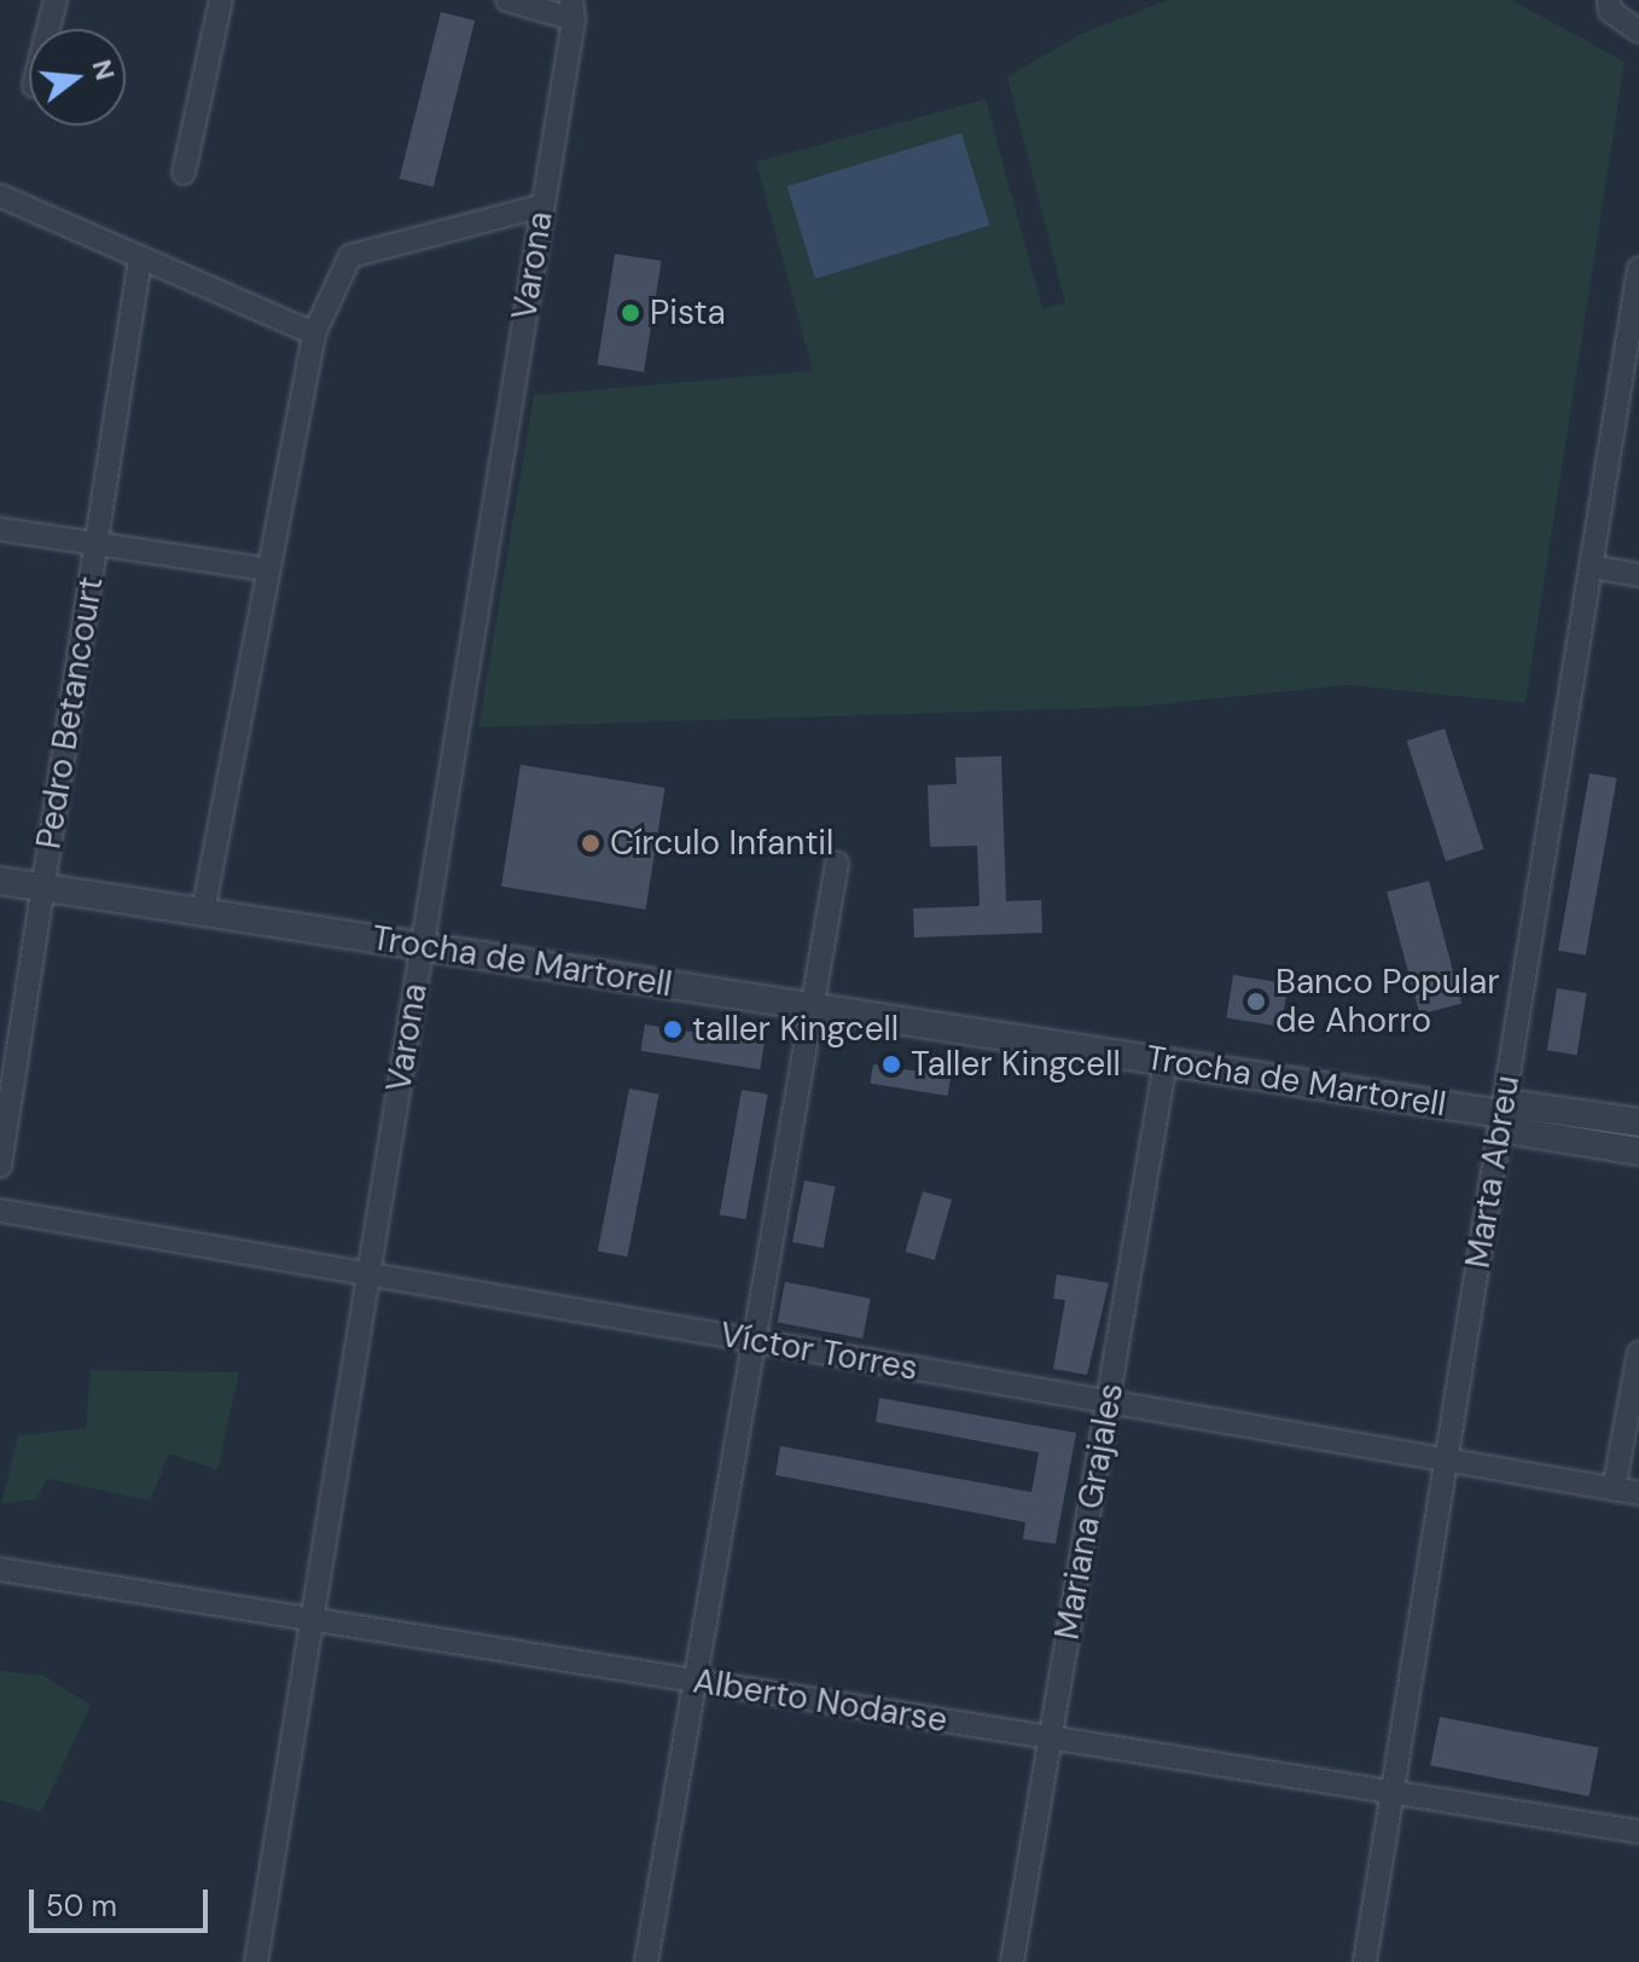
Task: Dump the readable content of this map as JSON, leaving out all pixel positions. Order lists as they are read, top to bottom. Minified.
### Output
{"streets":{"street":["Varona","Pedro Betancourt","Trocha de Martorell","Marta Abreu","Víctor Torres","Mariana Grajales","Alberto Nodarse"]},"crossings":[["Varona","Trocha de Martorell"],["Varona","Víctor Torres"],["Varona","Alberto Nodarse"],["Pedro Betancourt","Trocha de Martorell"],["Trocha de Martorell","Marta Abreu"],["Trocha de Martorell","Mariana Grajales"],["Marta Abreu","Víctor Torres"],["Marta Abreu","Alberto Nodarse"],["Víctor Torres","Mariana Grajales"],["Mariana Grajales","Alberto Nodarse"]],"places":["Pista","Círculo Infantil","Banco Popular de Ahorro","taller Kingcell","Taller Kingcell"],"scale_bar":"50 m","north":"right"}
